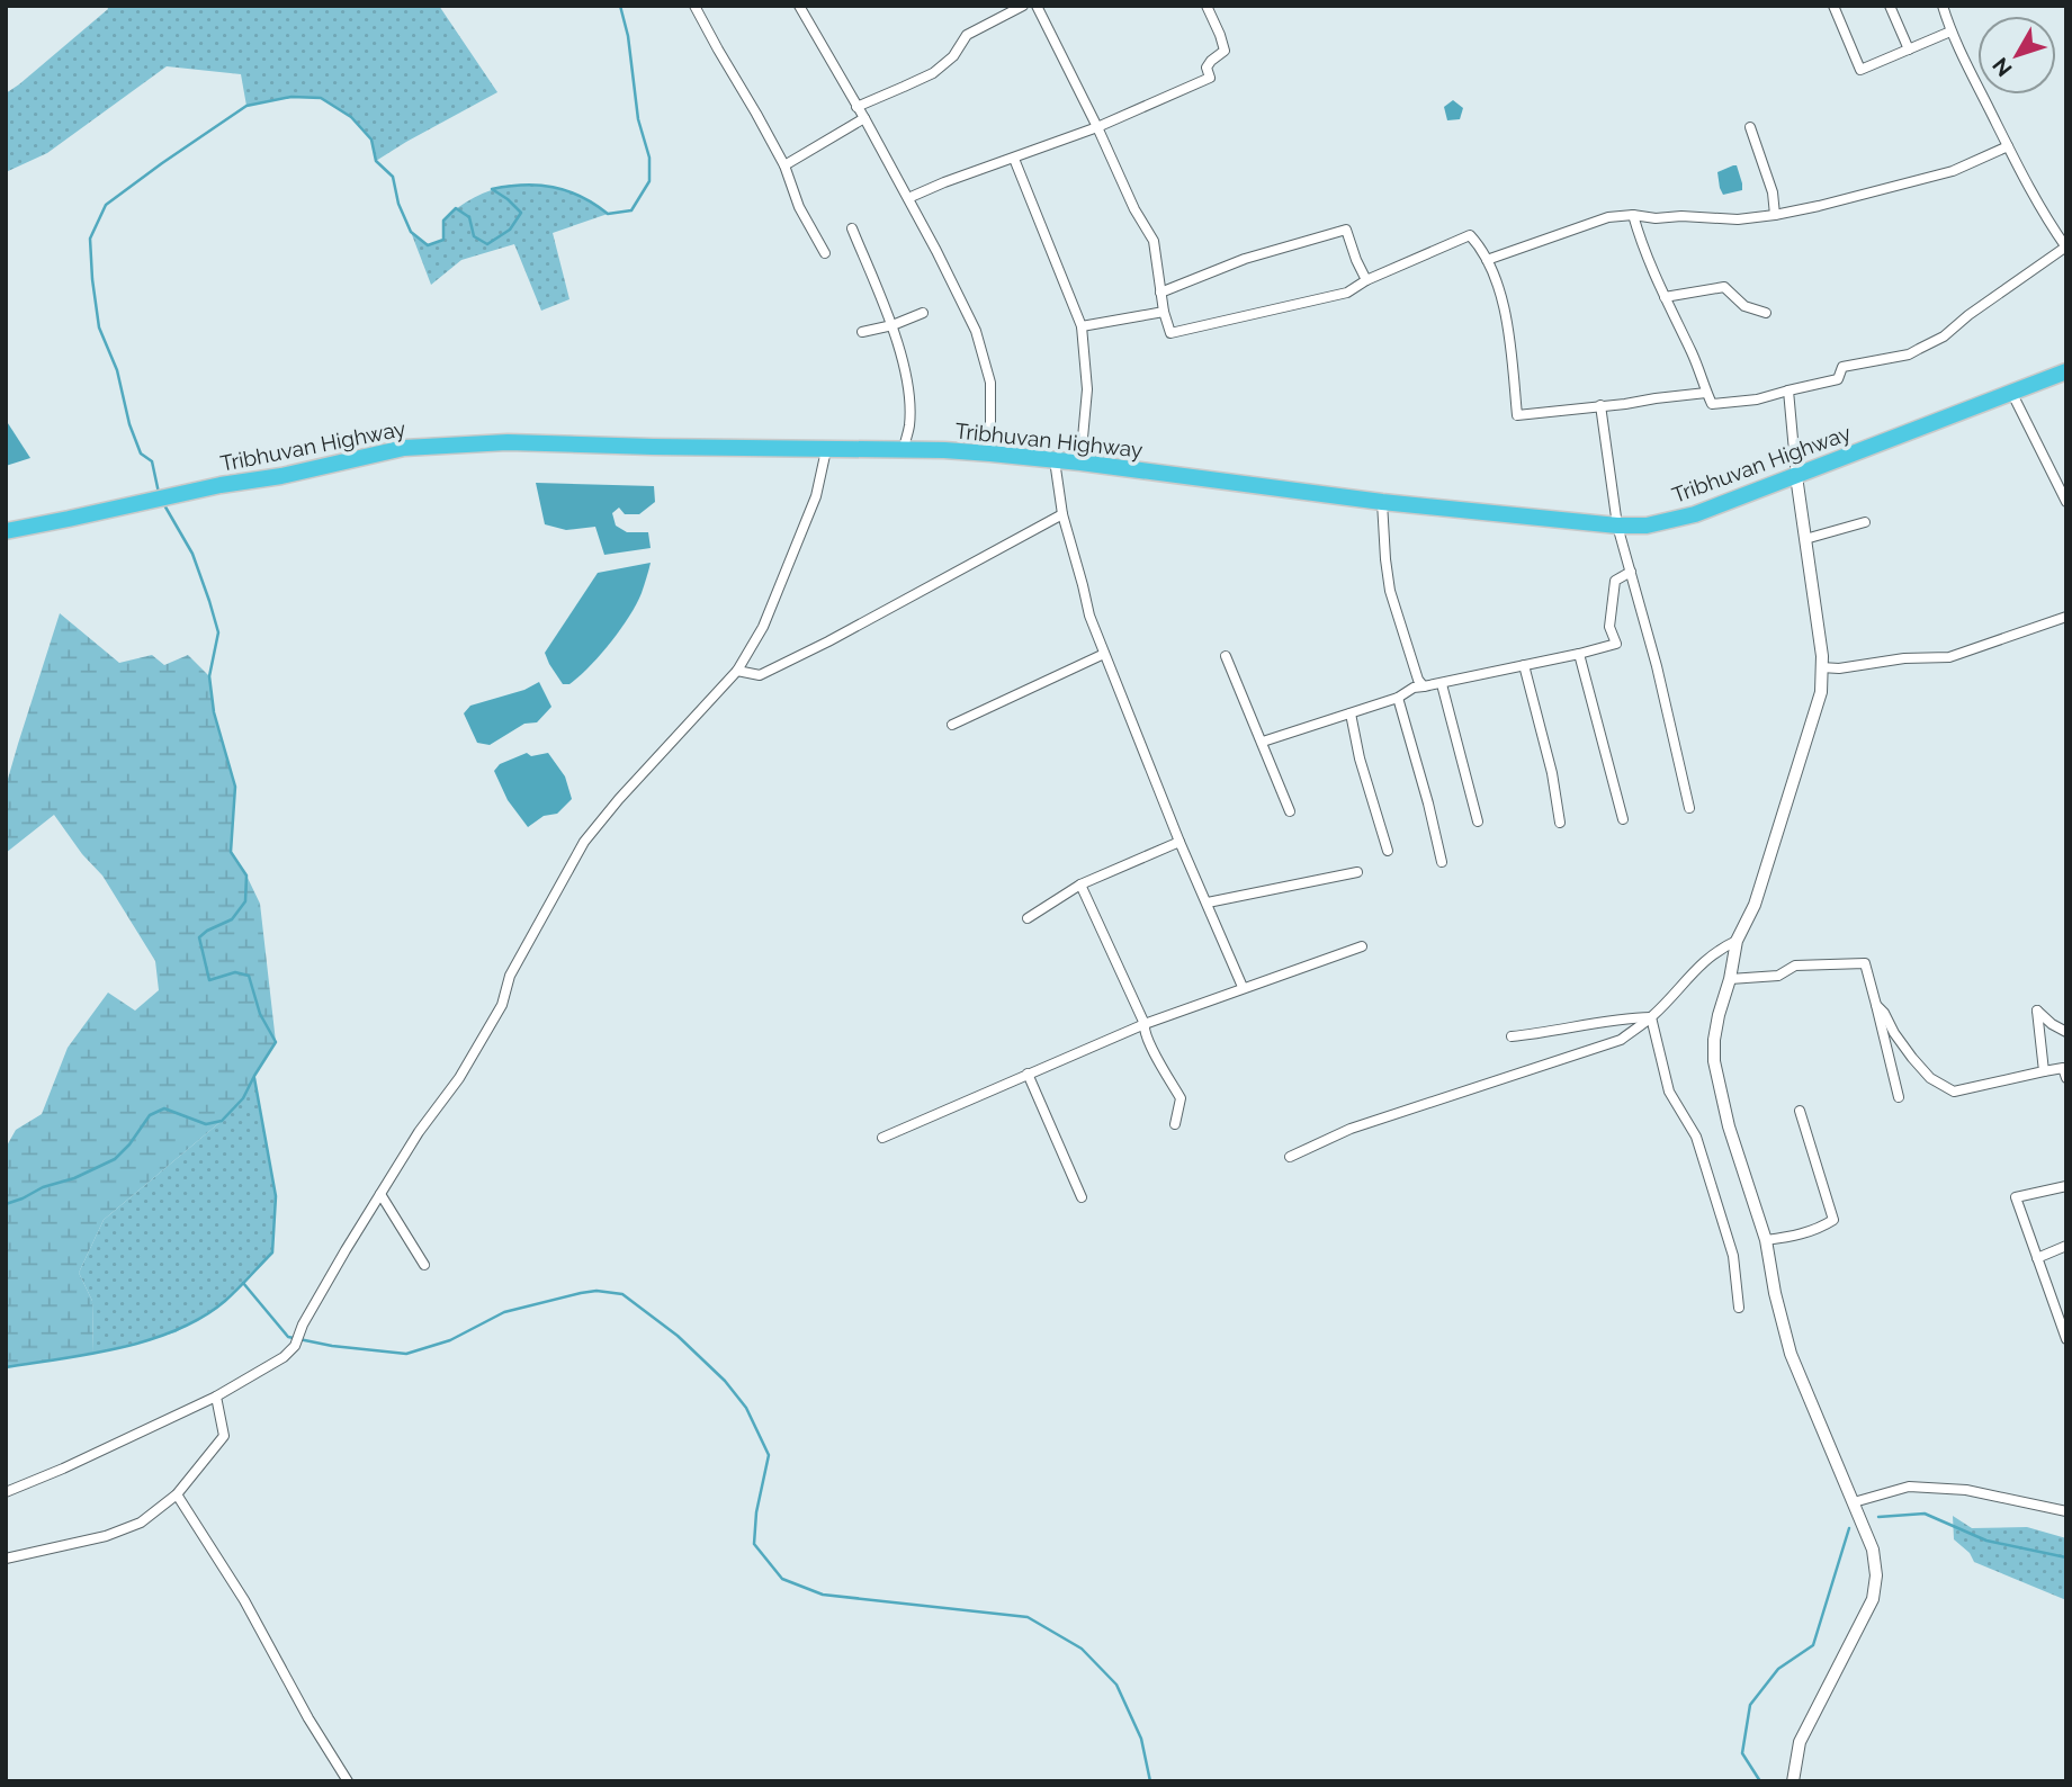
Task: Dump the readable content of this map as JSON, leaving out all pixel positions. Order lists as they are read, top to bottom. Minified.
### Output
{"streets":{"highway":["Tribhuvan Highway"]},"north":"bottom left"}
